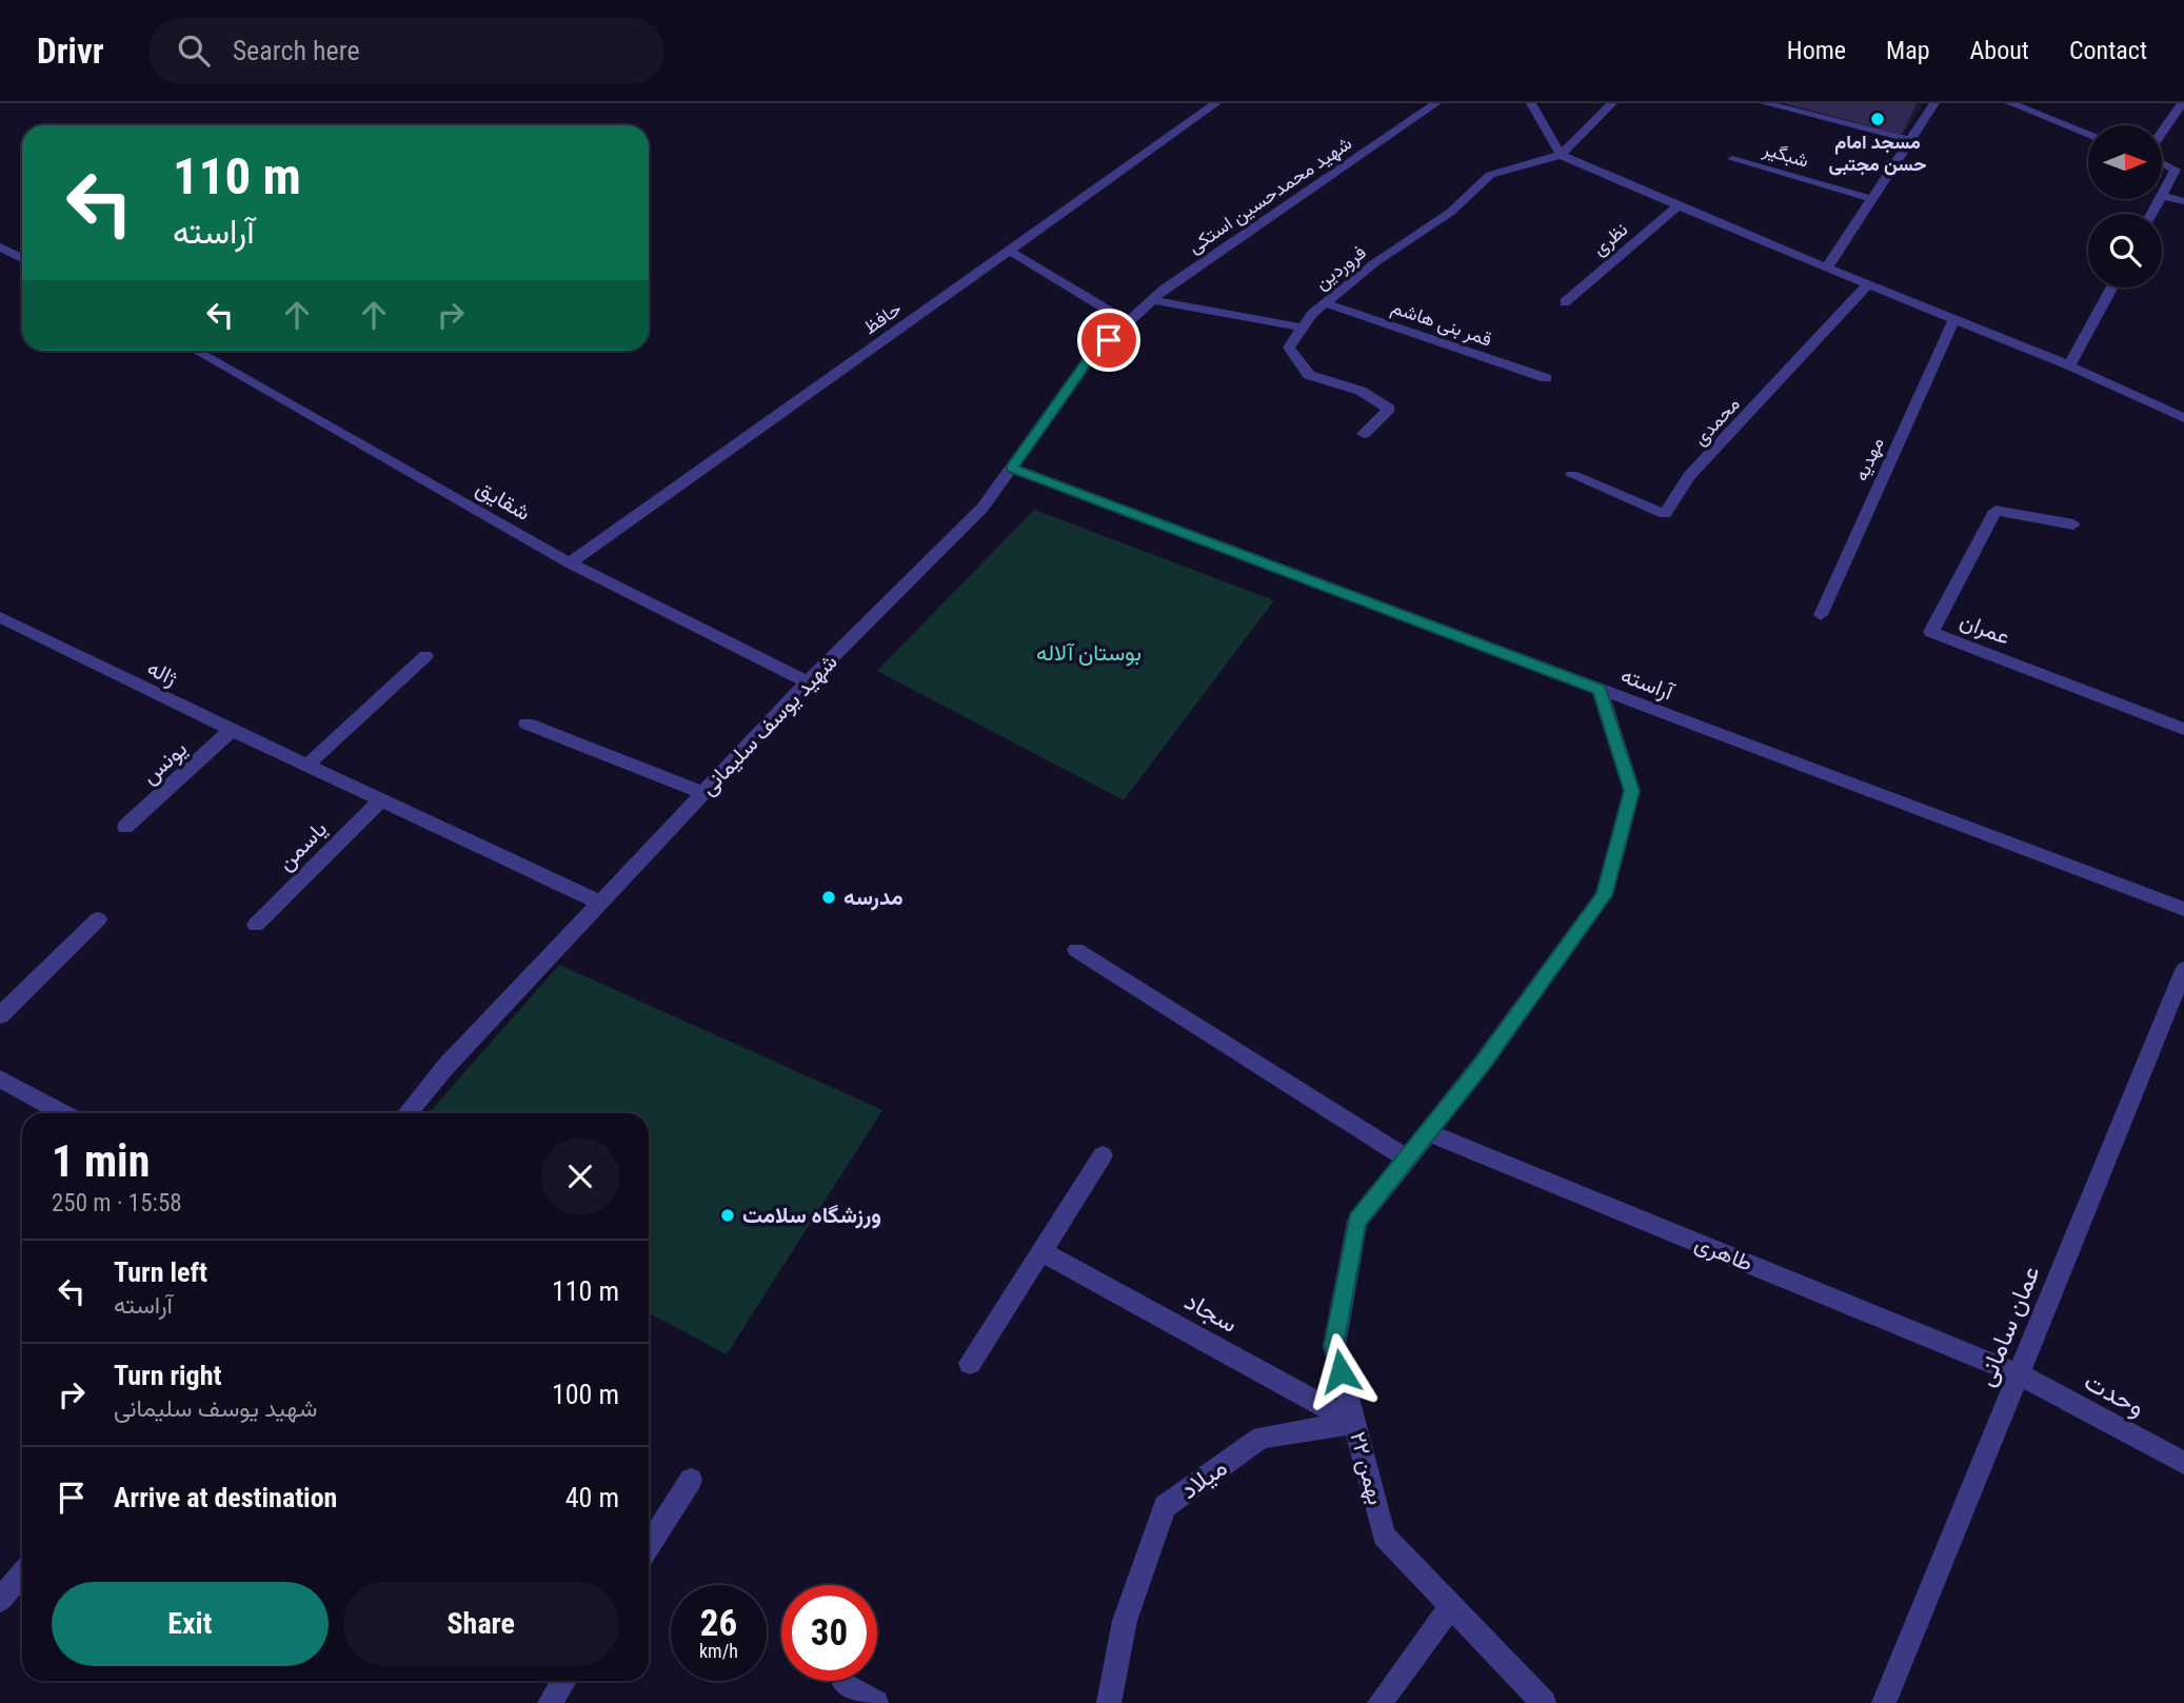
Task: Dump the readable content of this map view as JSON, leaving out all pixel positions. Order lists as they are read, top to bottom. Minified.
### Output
{"streets":{"street":["شبگیر","شهید محمدحسین استکی","نظری","فروردین","حافظ","قمر بنی هاشم","محمدی","مهدیه","شقایق","عمران","ژاله","آراسته","شهید یوسف سلیمانی","یونس","یاسمن","طاهری","سجاد","عمان سامانی","وحدت","۲۲ بهمن","میلاد"]},"crossings":[["شهید محمدحسین استکی","شهید یوسف سلیمانی"],["فروردین","قمر بنی هاشم"],["حافظ","شقایق"],["شقایق","شهید یوسف سلیمانی"],["ژاله","شهید یوسف سلیمانی"],["ژاله","یونس"],["ژاله","یاسمن"],["آراسته","شهید یوسف سلیمانی"],["آراسته","۲۲ بهمن"],["طاهری","عمان سامانی"],["طاهری","وحدت"],["طاهری","۲۲ بهمن"],["سجاد","۲۲ بهمن"],["سجاد","میلاد"],["عمان سامانی","وحدت"],["۲۲ بهمن","میلاد"]],"parks":["بوستان آلاله"],"places":["مسجد امام حسن مجتبی","مدرسه","ورزشگاه سلامت"],"north":"right","page":{"header":"Drivr","search":"Search here","nav":["Home","Map","About","Contact"],"turn":["110 m","آراسته"],"heading":["1 min","250 m · 15:58"],"list":[{"name":"Turn left","note":"آراسته","value":"110 m"},{"name":"Turn right","note":"شهید یوسف سلیمانی","value":"100 m"},{"name":"Arrive at destination","value":"40 m"}],"buttons":["Exit","Share"],"speed":"26 km/h","limit":"30"}}
